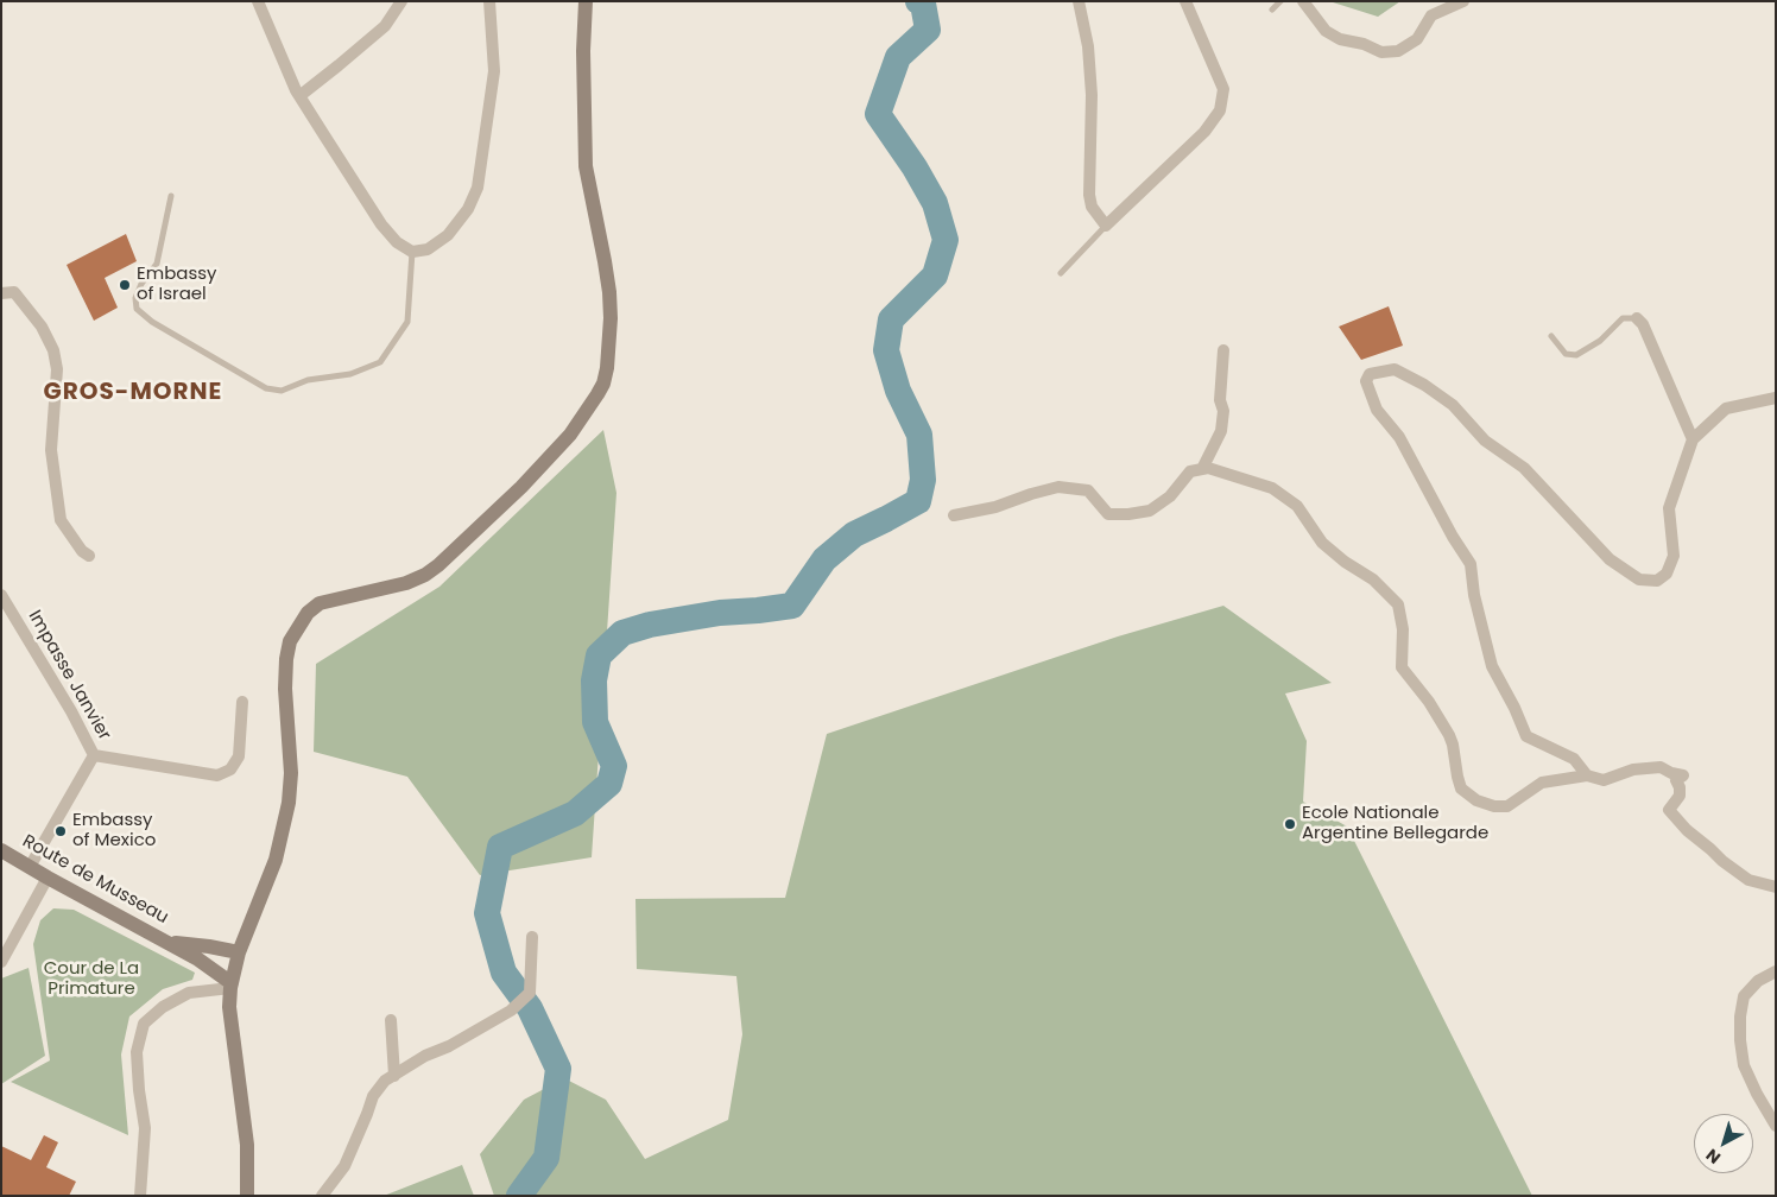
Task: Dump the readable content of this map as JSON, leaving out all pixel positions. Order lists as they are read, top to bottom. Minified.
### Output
{"streets":{"main road":["Route de Musseau"],"street":["Impasse Janvier"]},"crossings":[["Impasse Janvier","Route de Musseau"]],"districts":["GROS-MORNE"],"parks":["Cour de La Primature"],"places":["Embassy of Israel","Ecole Nationale Argentine Bellegarde","Embassy of Mexico"],"north":"bottom left"}
